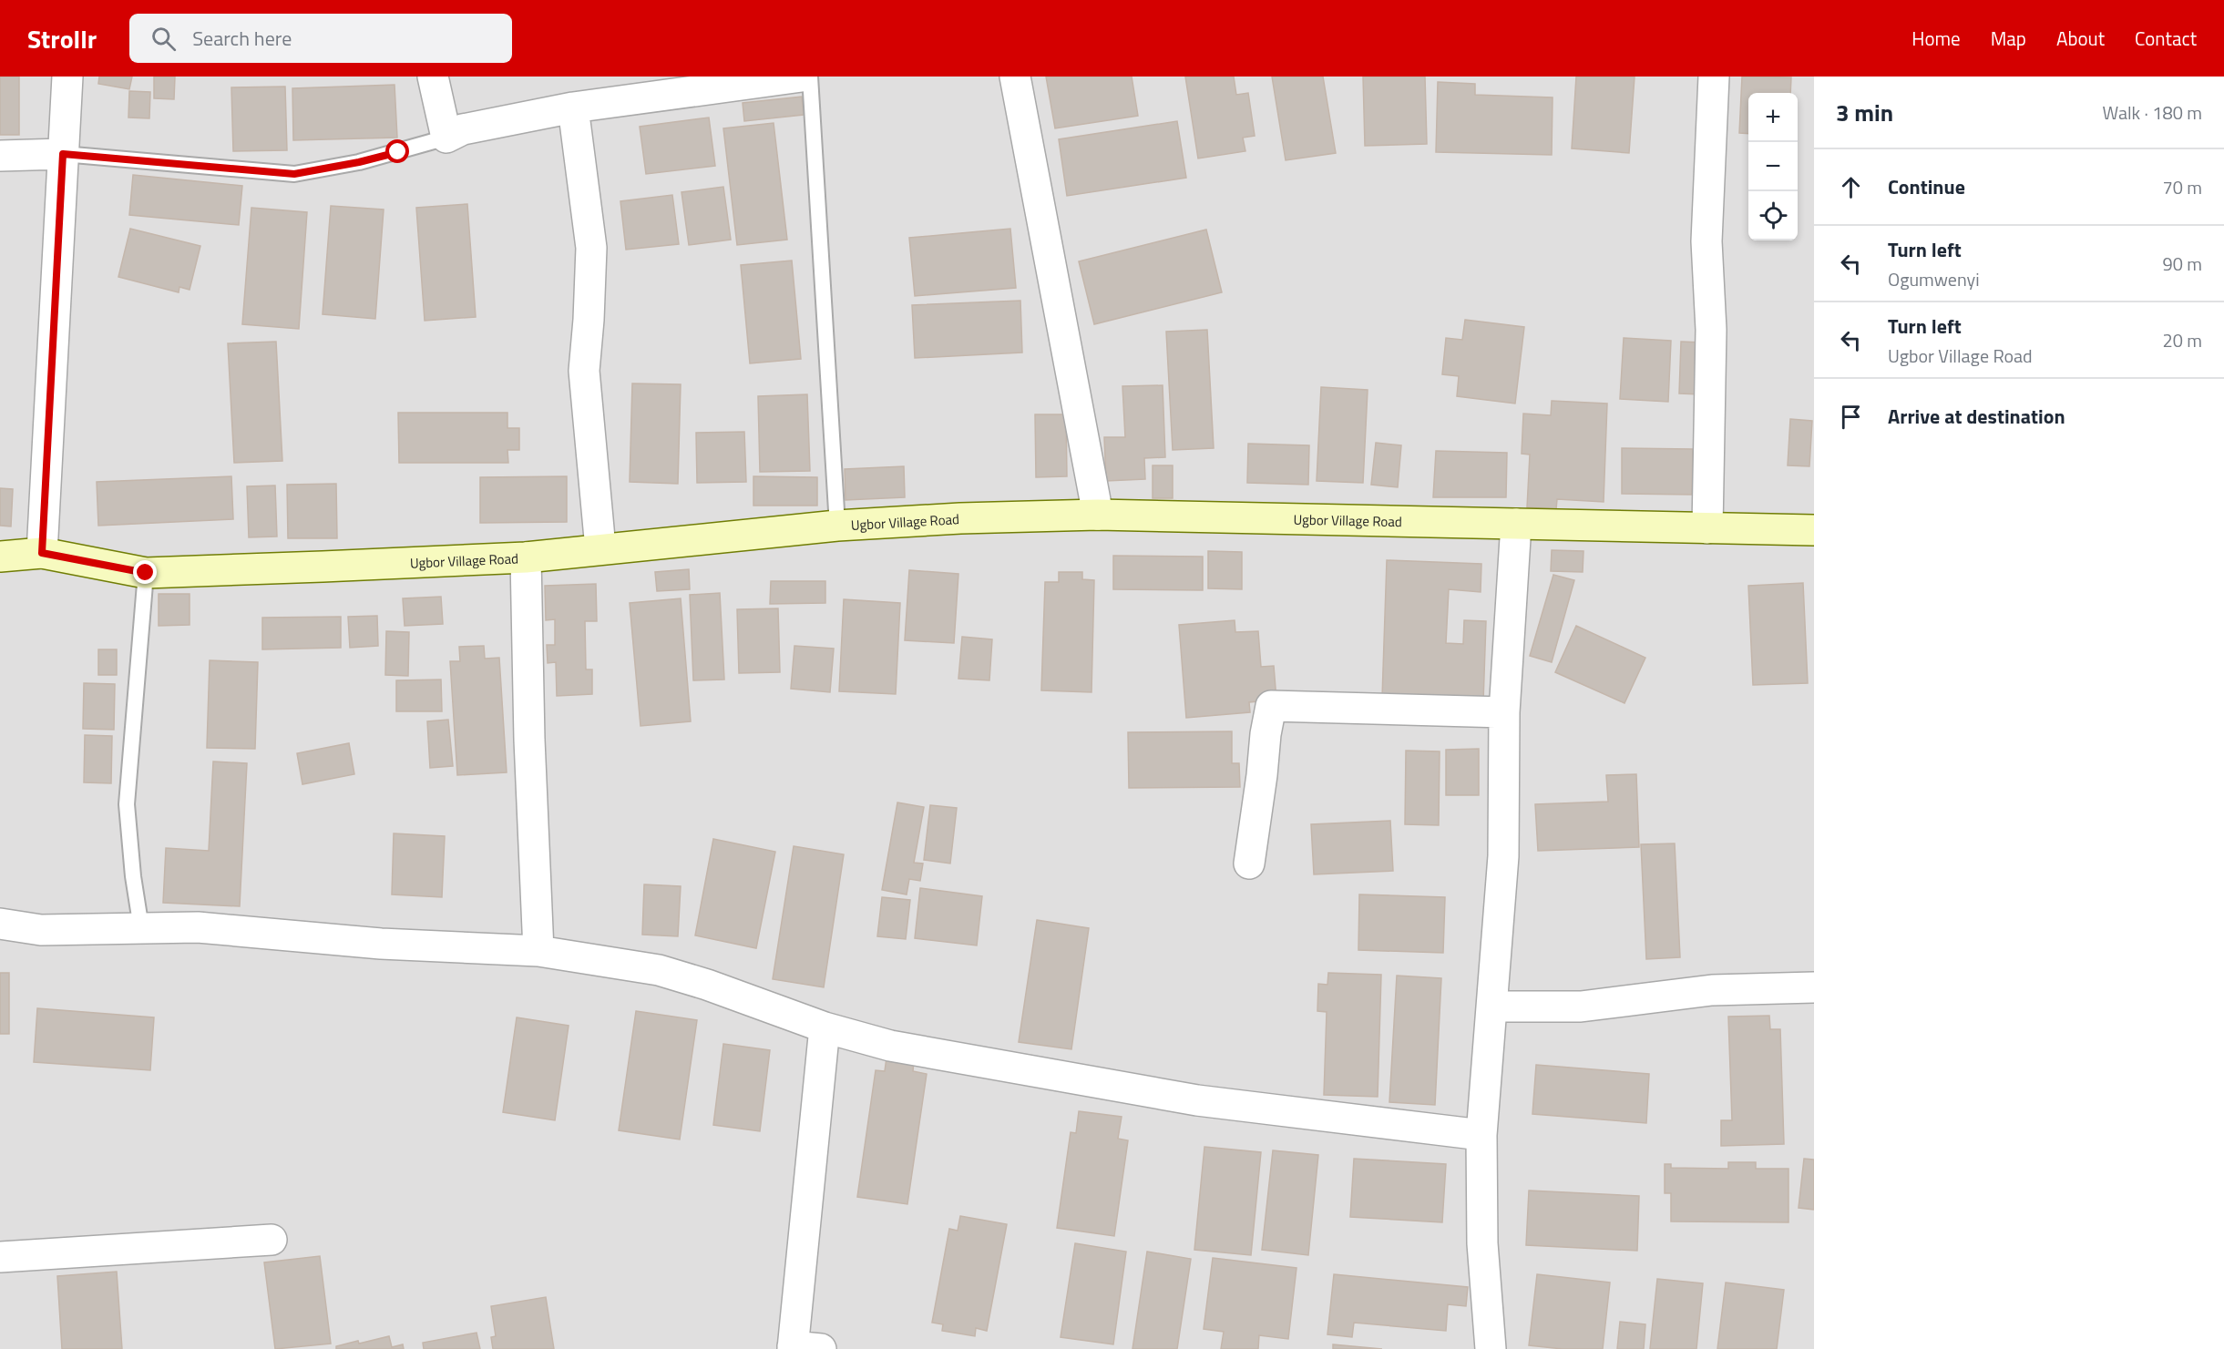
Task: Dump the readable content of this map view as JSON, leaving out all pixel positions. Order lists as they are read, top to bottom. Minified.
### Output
{"streets":{"street":["Ugbor Village Road"]},"page":{"header":"Strollr","search":"Search here","nav":["Home","Map","About","Contact"],"heading":["3 min","Walk · 180 m"],"map_buttons":["+","−"],"list":[["Continue","70 m"],["Turn left","Ogumwenyi","90 m"],["Turn left","Ugbor Village Road","20 m"],"Arrive at destination"]}}
